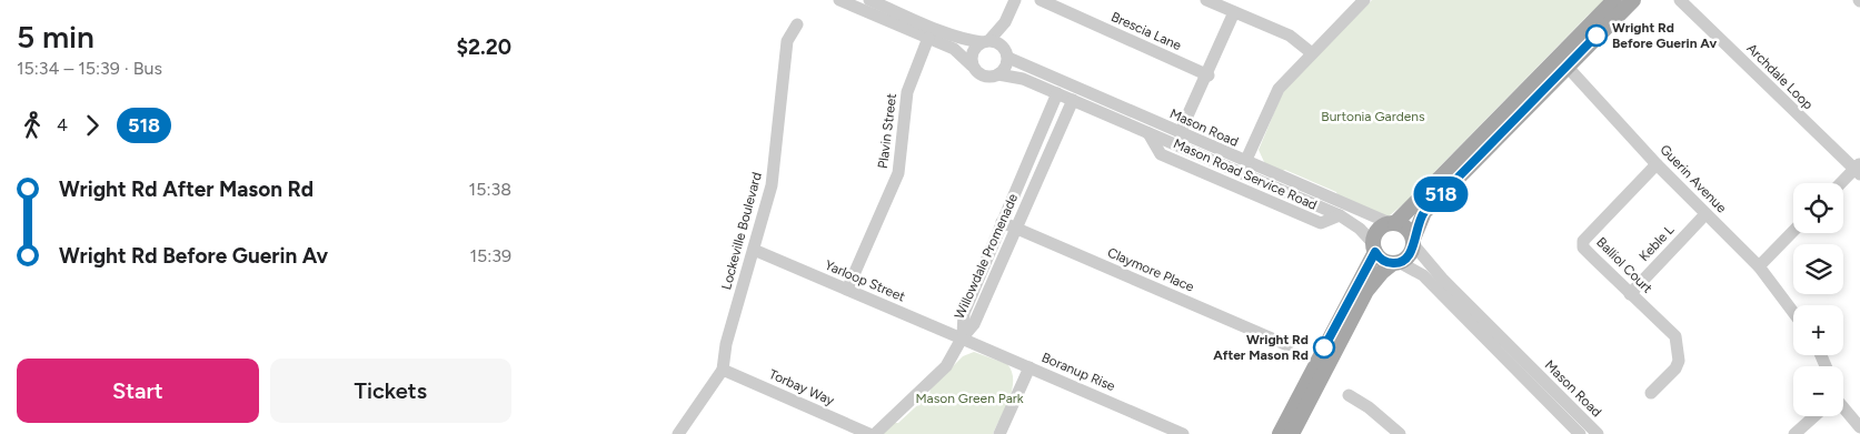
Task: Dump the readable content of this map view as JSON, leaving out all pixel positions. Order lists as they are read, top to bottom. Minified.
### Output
{"streets":{"street":["Brescia Lane","Archdale Loop","Mason Road","Plavin Street","Guerin Avenue","Lockeville Boulevard","Keble L","Willowdale Promenade","Balliol Court","Claymore Place","Yarloop Street","Boranup Rise","Torbay Way"]},"crossings":[["Mason Road","Willowdale Promenade"],["Plavin Street","Yarloop Street"],["Guerin Avenue","Keble L"],["Guerin Avenue","Balliol Court"],["Lockeville Boulevard","Yarloop Street"],["Lockeville Boulevard","Torbay Way"],["Keble L","Balliol Court"],["Willowdale Promenade","Claymore Place"],["Willowdale Promenade","Yarloop Street"],["Willowdale Promenade","Boranup Rise"],["Yarloop Street","Boranup Rise"]],"parks":["Burtonia Gardens","Mason Green Park"],"places":["Wright Rd Before Guerin Av","Wright Rd After Mason Rd"],"lines":["bus line 518"],"page":{"heading":["5 min","15:34 – 15:39 · Bus","$2.20"],"on_map":"518","legs":["4","518"],"list":[{"name":"Wright Rd After Mason Rd","value":"15:38"},{"name":"Wright Rd Before Guerin Av","value":"15:39"}],"map_buttons":["+","−"],"buttons":["Start","Tickets"]}}
